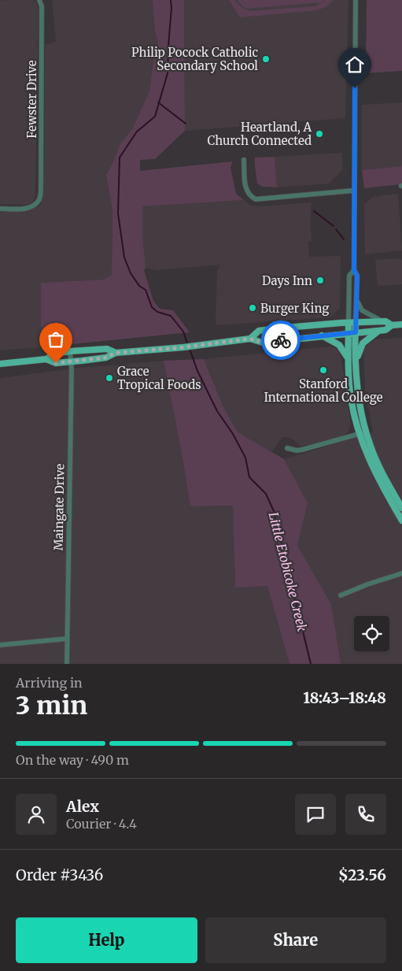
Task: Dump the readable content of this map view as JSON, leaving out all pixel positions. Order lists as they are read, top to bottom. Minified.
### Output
{"streets":{"street":["Fewster Drive","Maingate Drive"]},"water":["Little Etobicoke Creek"],"places":["Philip Pocock Catholic Secondary School","Heartland, A Church Connected","Days Inn","Burger King","Stanford International College","Grace Tropical Foods"],"page":{"heading":["3 min","Arriving in","18:43–18:48"],"panel":["Alex","Courier · 4.4","Order #3436","$23.56"],"bar":"On the way · 490 m","buttons":["Help","Share"]}}
